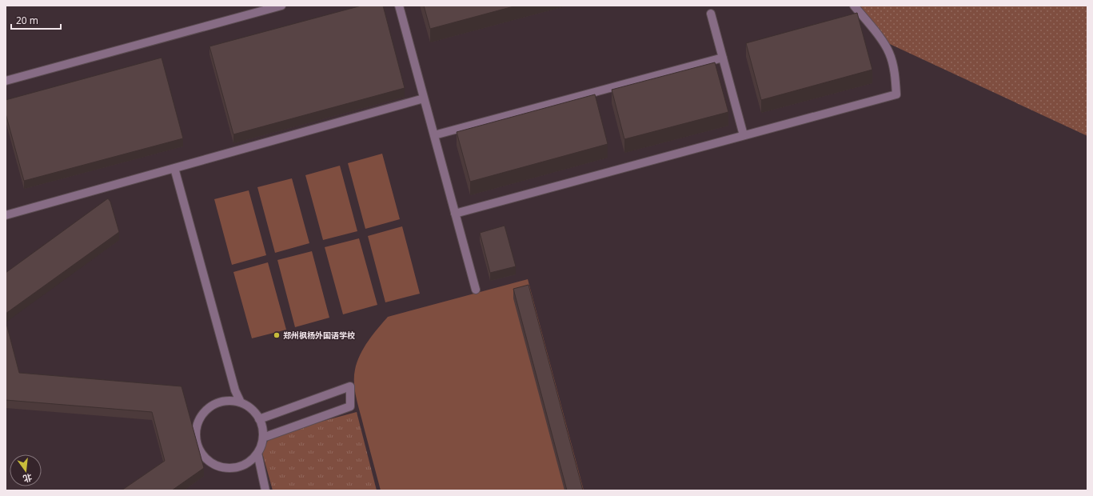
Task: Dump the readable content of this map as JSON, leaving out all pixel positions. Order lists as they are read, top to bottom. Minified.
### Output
{"places":["郑州枫杨外国语学校"],"scale_bar":"20 m","north":"bottom"}
